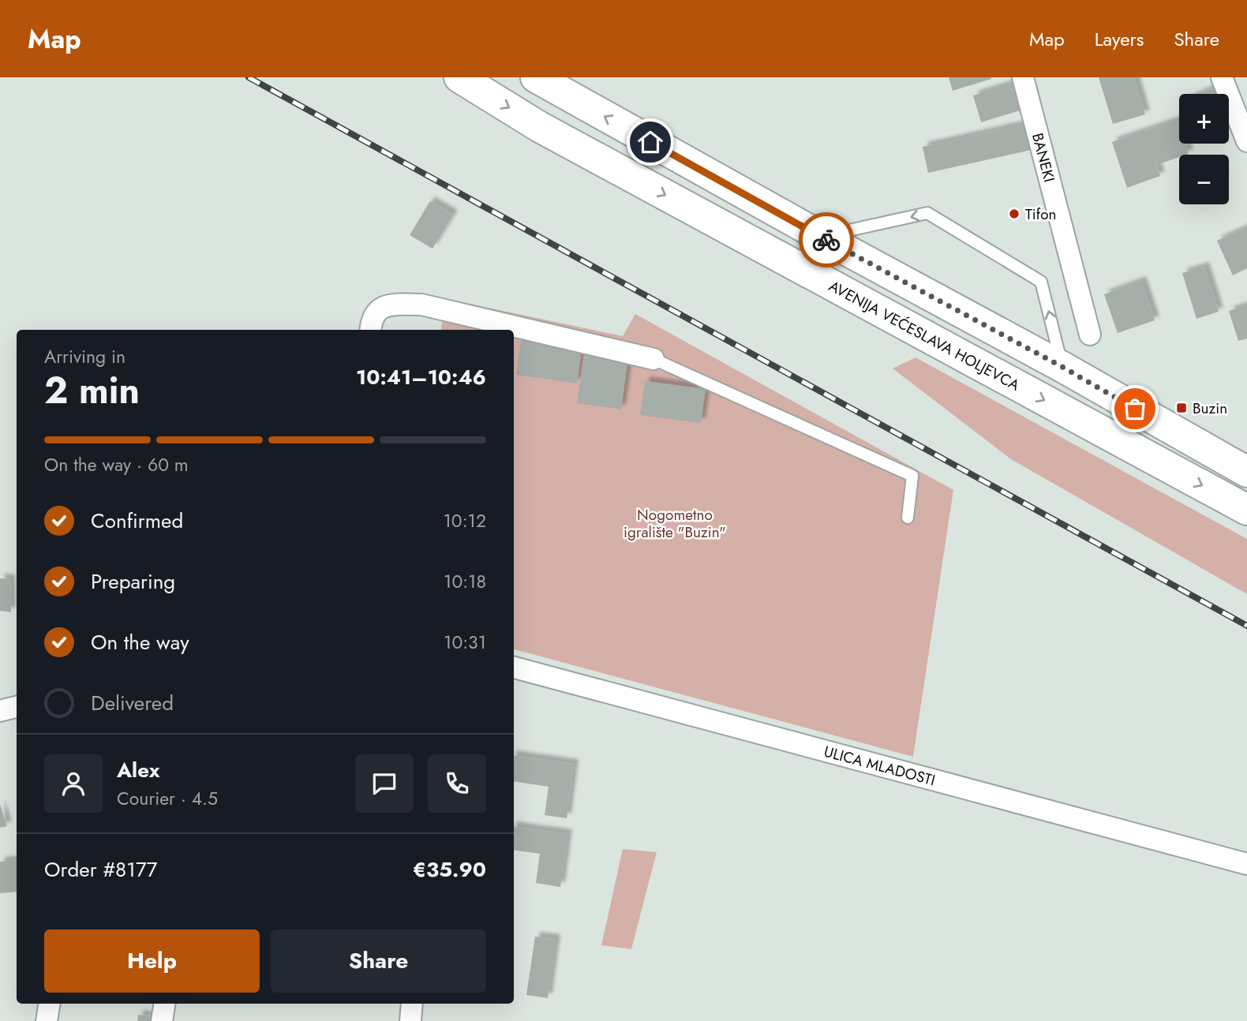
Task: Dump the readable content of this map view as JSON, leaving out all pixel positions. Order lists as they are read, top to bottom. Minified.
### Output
{"streets":{"main road":["AVENIJA VEĆESLAVA HOLJEVCA"],"street":["BANEKI","ULICA MLADOSTI"]},"parks":["Nogometno igralište \"Buzin\""],"places":{"other":["Tifon"],"transit":["Buzin"]},"page":{"header":"Map","nav":["Map","Layers","Share"],"map_buttons":["+","−"],"heading":["2 min","Arriving in","10:41–10:46"],"panel":["Alex","Courier · 4.5","Order #8177","€35.90"],"bar":"On the way · 60 m","list":[["Confirmed","10:12"],["Preparing","10:18"],["On the way","10:31"],"Delivered"],"buttons":["Help","Share"]}}
